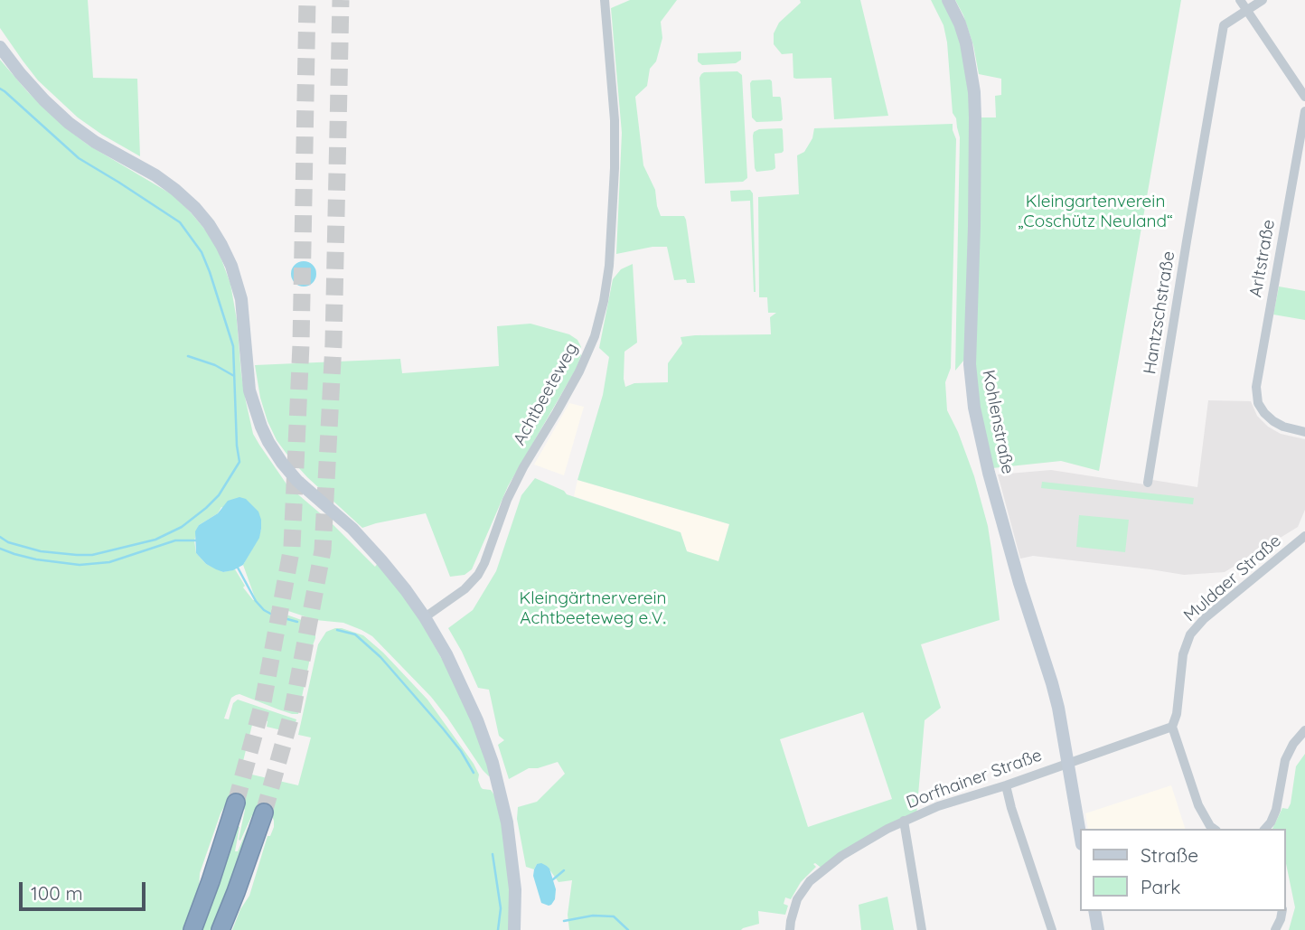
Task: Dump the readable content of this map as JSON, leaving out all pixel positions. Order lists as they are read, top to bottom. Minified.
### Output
{"streets":{"main road":["Kohlenstraße"],"street":["Arltstraße","Hantzschstraße","Achtbeeteweg","Muldaer Straße","Dorfhainer Straße"]},"crossings":[["Kohlenstraße","Dorfhainer Straße"]],"parks":["Kleingartenverein „Coschütz Neuland“","Kleingärtnerverein Achtbeeteweg e.V."],"legend":["Straße","Park"],"scale_bar":"100 m"}
